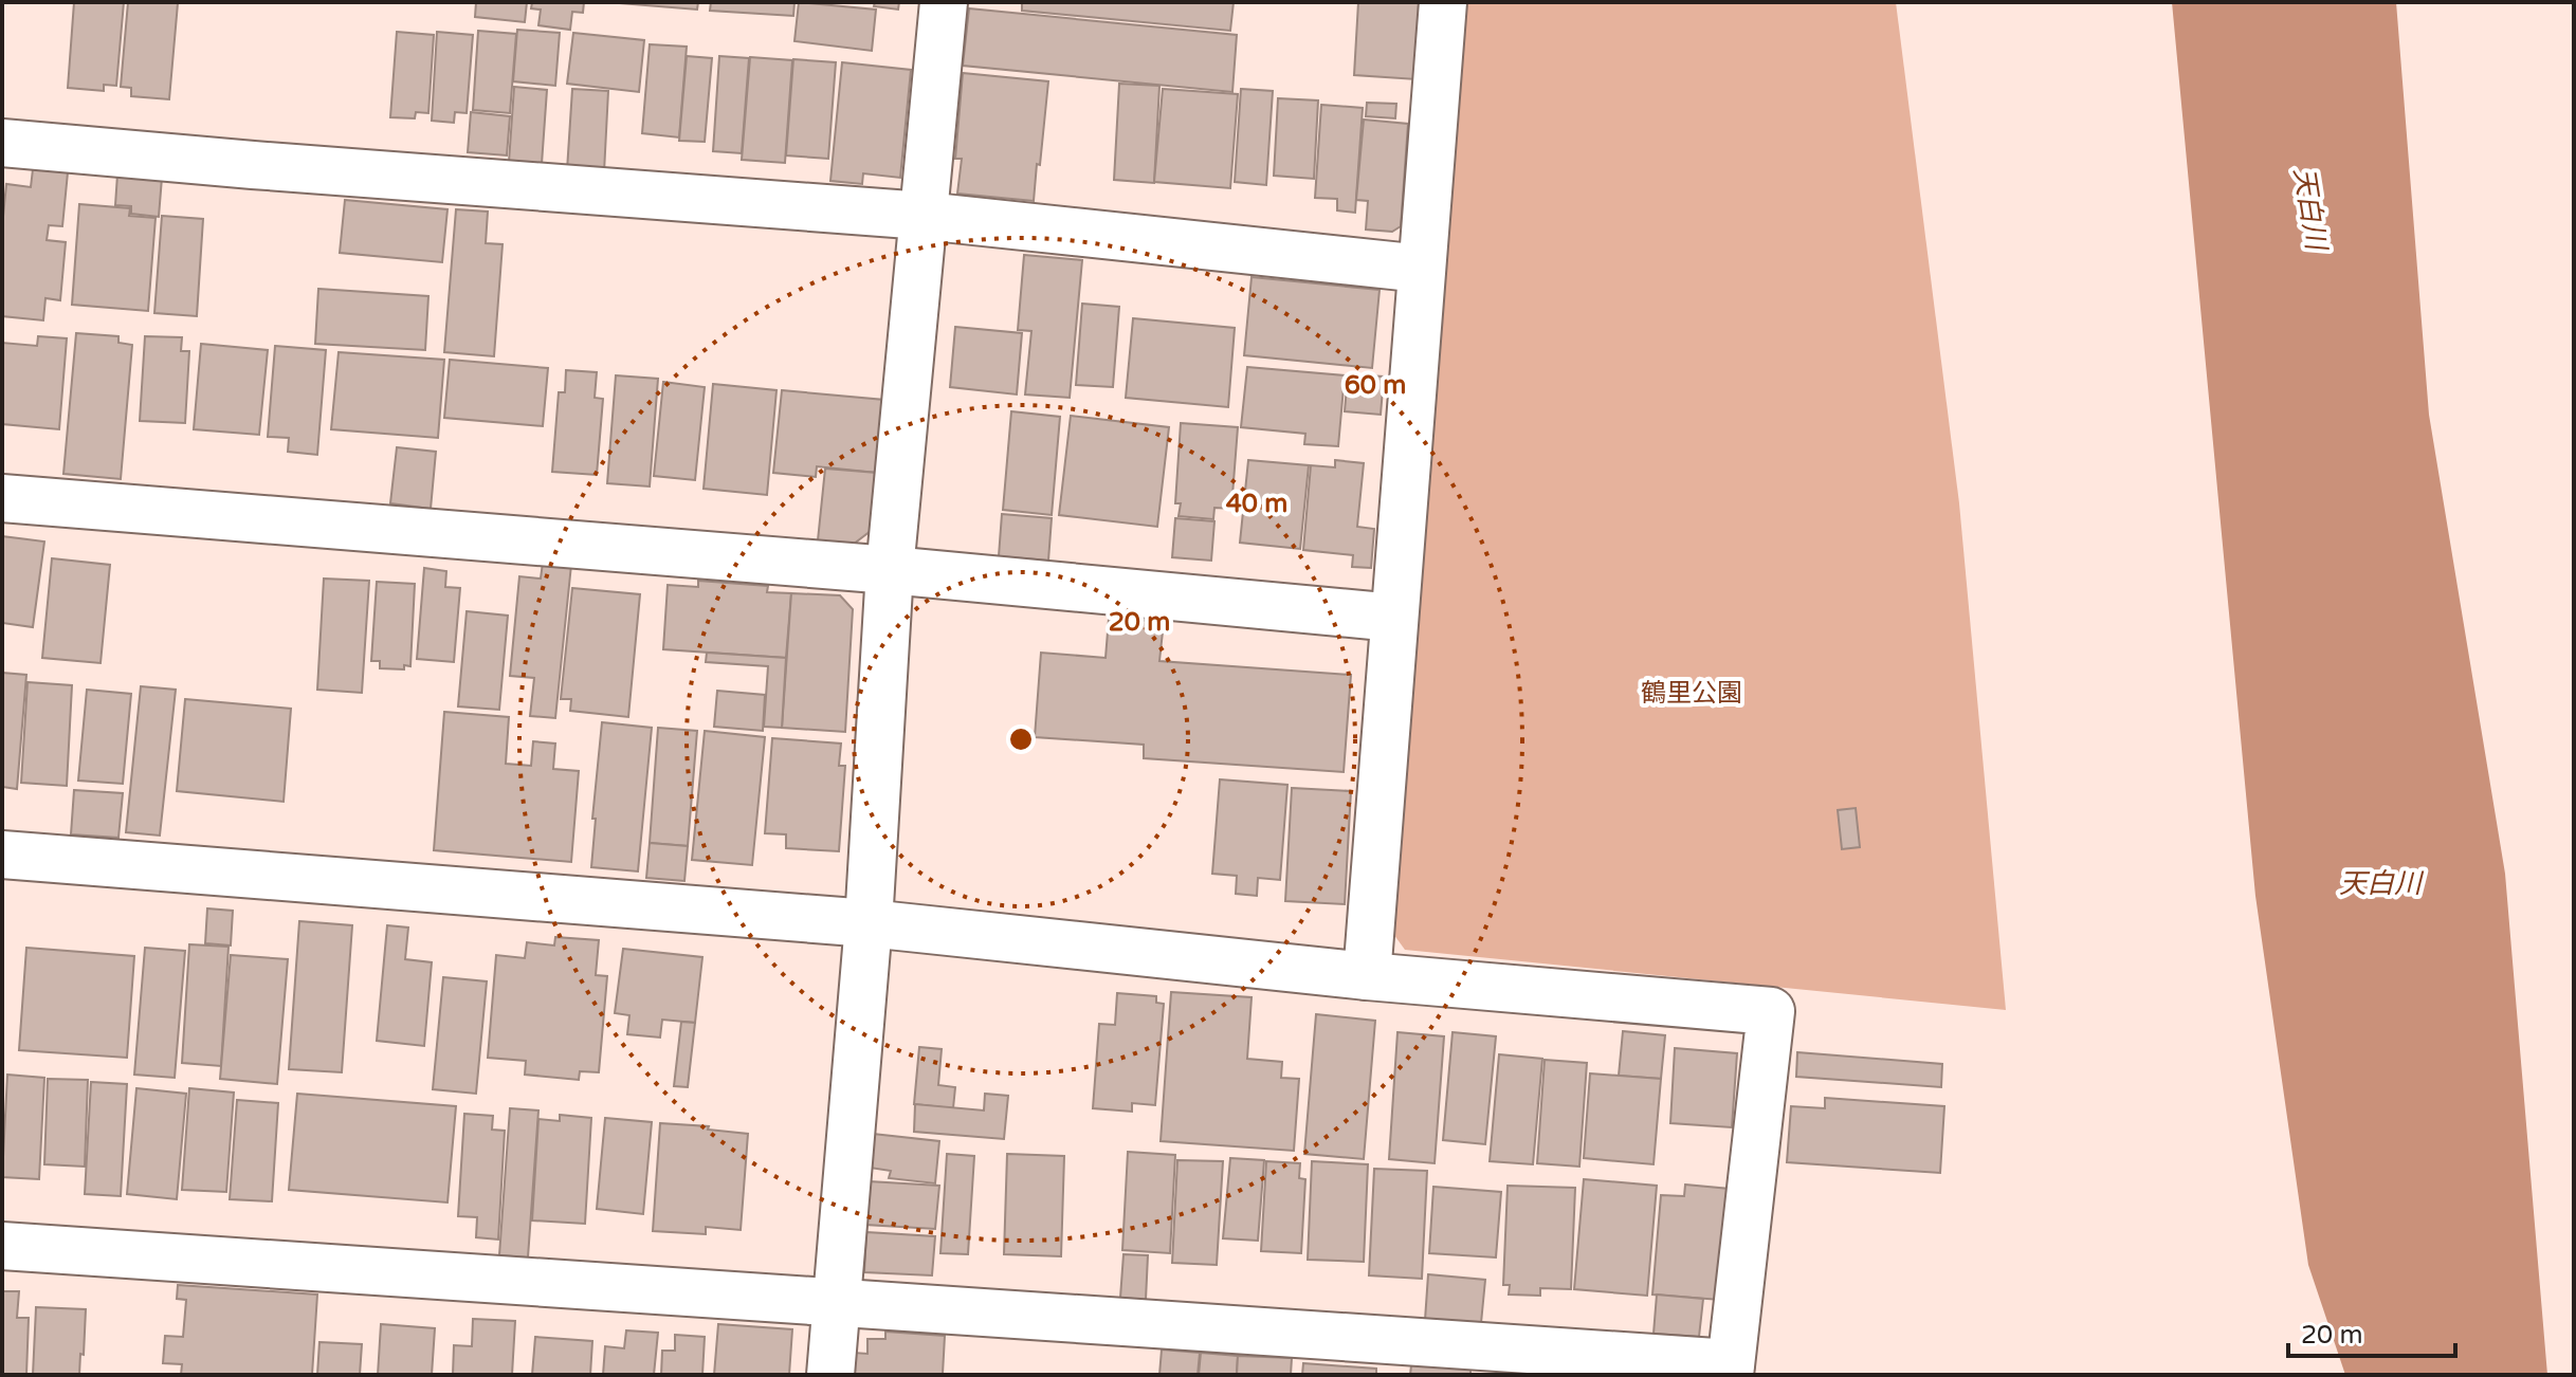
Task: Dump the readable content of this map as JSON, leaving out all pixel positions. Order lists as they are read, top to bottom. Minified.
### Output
{"water":["天白川"],"parks":["鶴里公園"],"scale_bar":"20 m","rings":["60 m","40 m","20 m"]}
